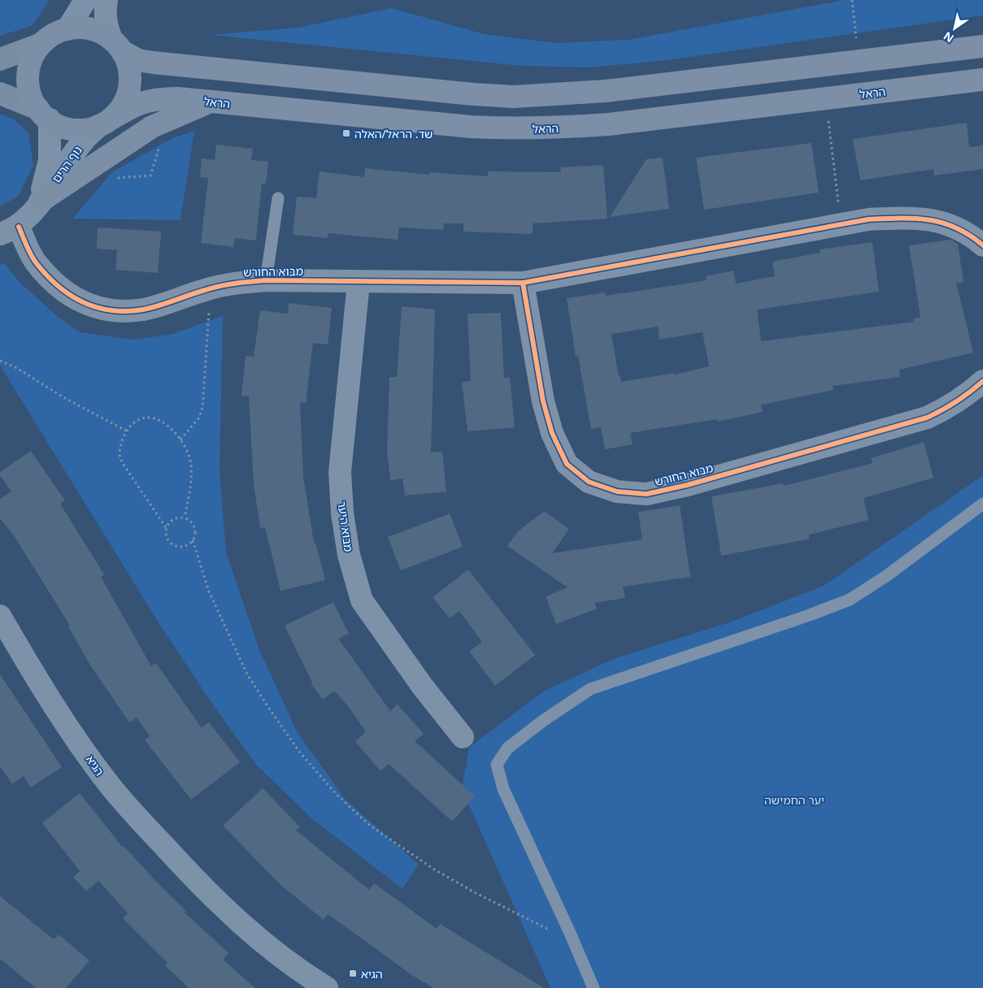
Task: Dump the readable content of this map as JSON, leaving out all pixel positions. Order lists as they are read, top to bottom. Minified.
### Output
{"streets":{"main road":["הראל"],"street":["נוף הרים","מבוא החורש","מבוא היער","הגיא"]},"crossings":[["הראל","נוף הרים"],["נוף הרים","מבוא החורש"],["מבוא החורש","מבוא היער"]],"parks":["יער החמישה"],"places":{"transit":["שד. הראל/האלה","הגיא"]},"north":"bottom left"}
